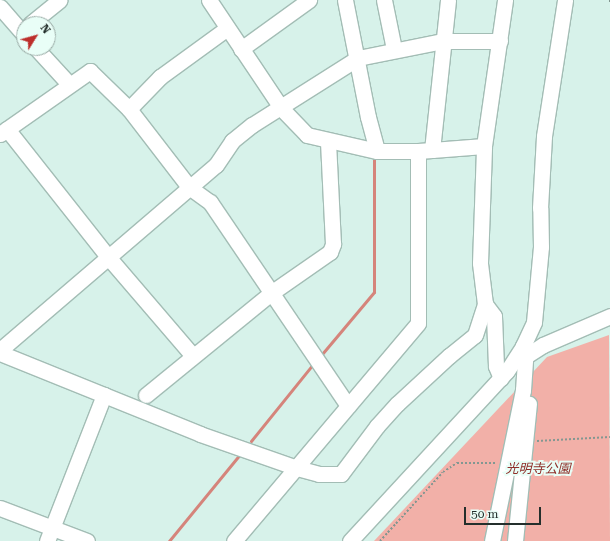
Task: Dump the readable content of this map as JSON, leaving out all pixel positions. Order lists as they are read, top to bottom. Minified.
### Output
{"parks":["光明寺公園"],"scale_bar":"50 m","north":"top right"}
